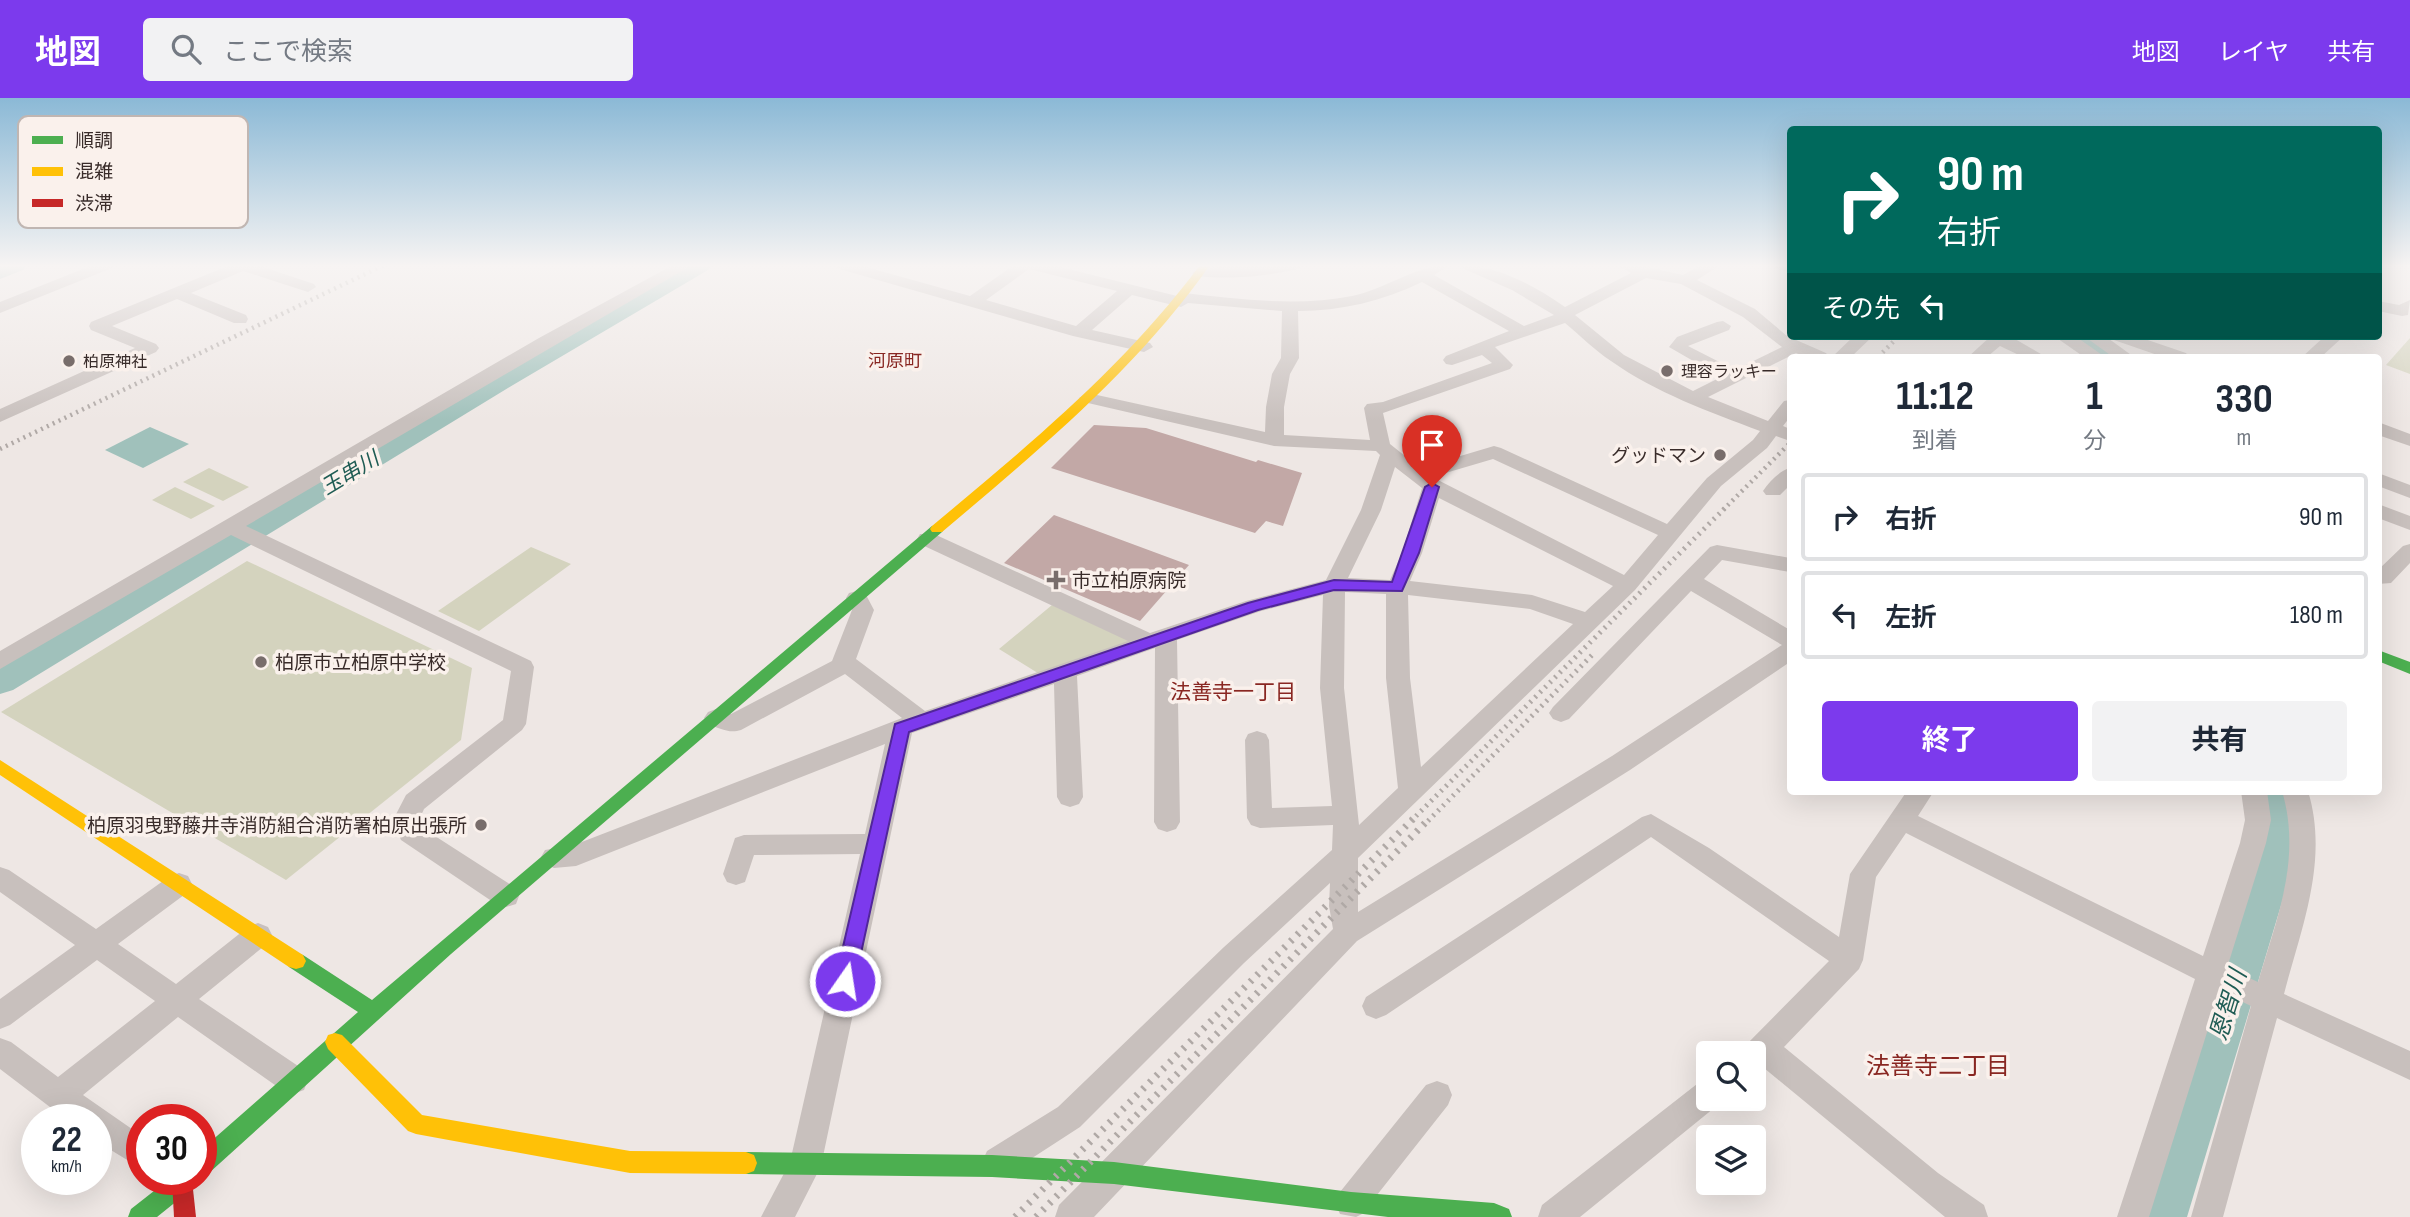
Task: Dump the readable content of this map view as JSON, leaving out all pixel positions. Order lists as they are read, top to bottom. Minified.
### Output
{"districts":["河原町","法善寺一丁目","法善寺二丁目"],"water":["玉串川","恩智川"],"places":{"other":["柏原神社","理容ラッキー","グッドマン","柏原市立柏原中学校","柏原羽曳野藤井寺消防組合消防署柏原出張所"],"health":["市立柏原病院"]},"legend":["順調","混雑","渋滞"],"page":{"header":"地図","search":"ここで検索","nav":["地図","レイヤ","共有"],"turn":["90 m","右折"],"then":"その先","eta":["11:12","到着","1","分","330","m"],"list":[{"name":"右折","value":"90 m"},{"name":"左折","value":"180 m"}],"buttons":["終了","共有"],"speed":"22 km/h","limit":"30"}}
